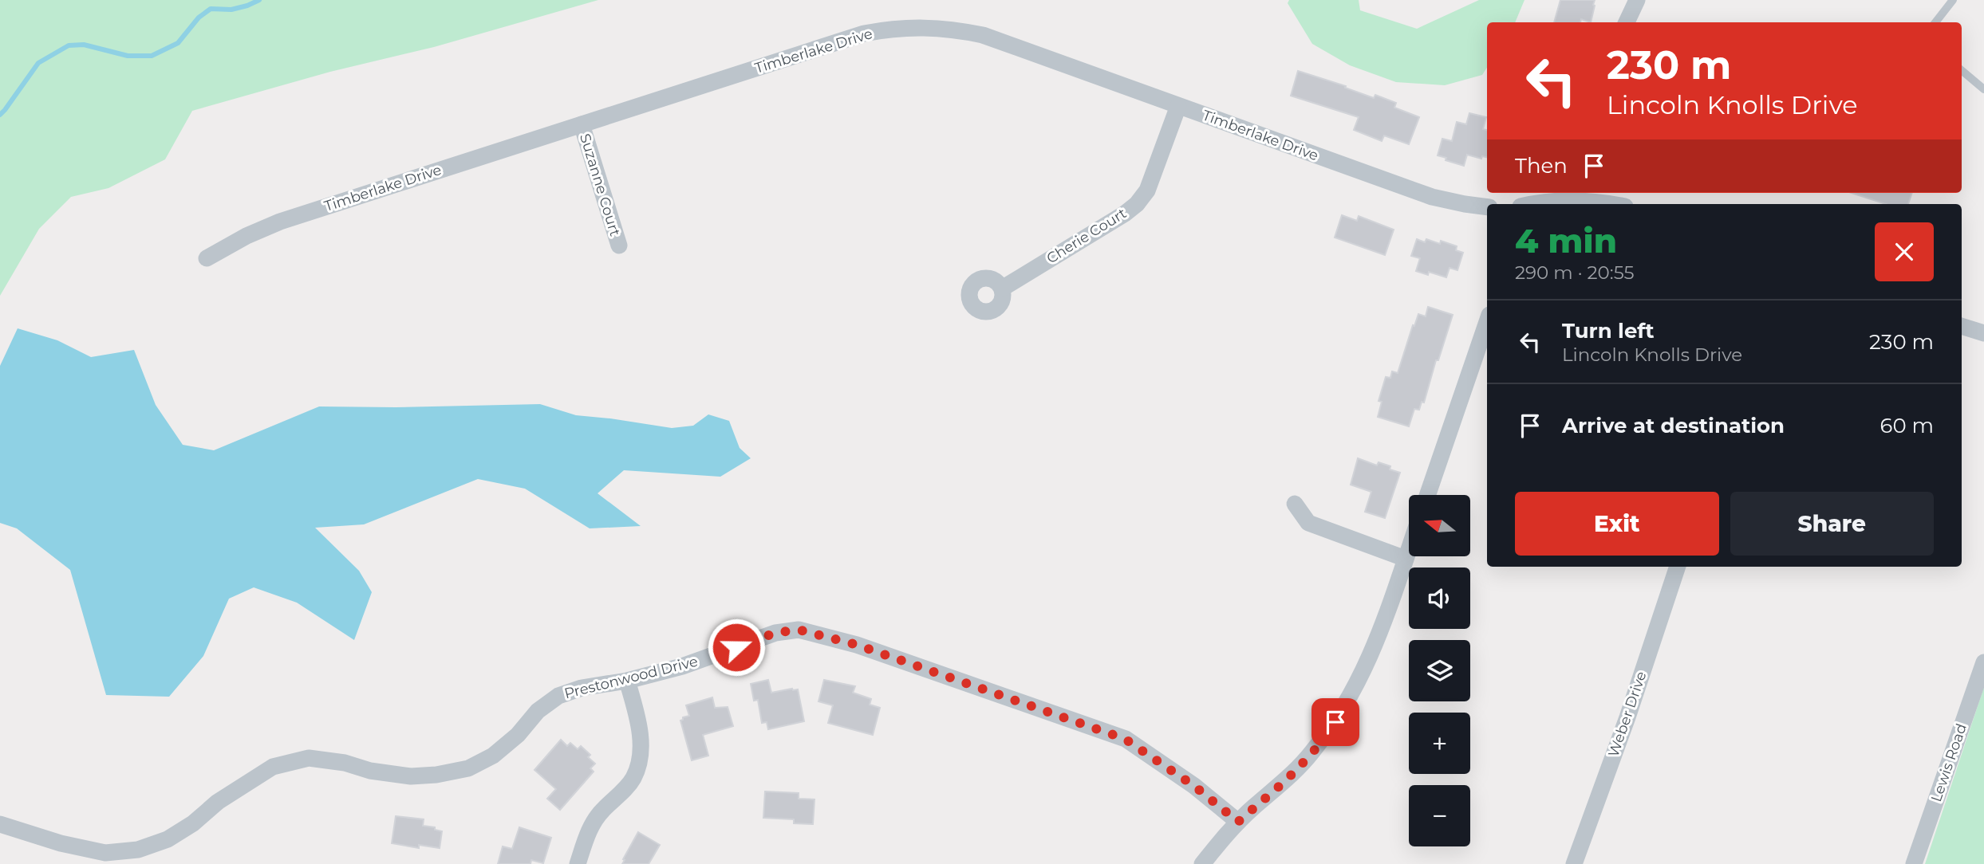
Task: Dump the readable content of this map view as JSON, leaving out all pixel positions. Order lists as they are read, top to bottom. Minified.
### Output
{"streets":{"street":["Timberlake Drive","Suzanne Court","Cherie Court","Prestonwood Drive","Weber Drive","Lewis Road"]},"crossings":[["Timberlake Drive","Suzanne Court"],["Timberlake Drive","Cherie Court"]],"north":"left","page":{"turn":["230 m","Lincoln Knolls Drive"],"then":"Then","heading":["4 min","290 m · 20:55"],"list":[{"name":"Turn left","note":"Lincoln Knolls Drive","value":"230 m"},{"name":"Arrive at destination","value":"60 m"}],"buttons":["Exit","Share"],"map_buttons":["+","−"]}}
